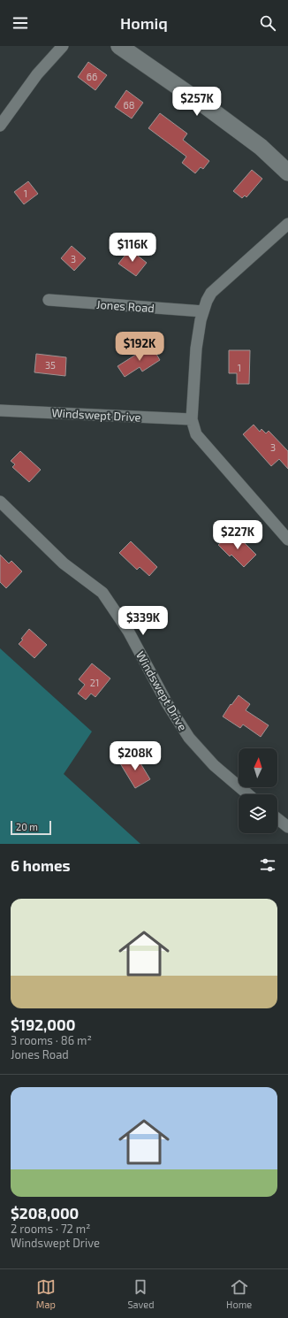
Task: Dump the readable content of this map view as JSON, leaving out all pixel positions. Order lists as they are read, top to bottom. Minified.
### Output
{"streets":{"street":["Jones Road","Windswept Drive"]},"house_numbers":["66","68","1","3","35","1","3","21"],"scale_bar":"20 m","north":"top","page":{"header":"Homiq","price":["$257K","$116K","$192K","$227K","$339K","$208K"],"scale":"20 m","heading":"6 homes","list":[{"name":"$192,000","note":"3 rooms · 86 m² · Jones Road"},{"name":"$208,000","note":"2 rooms · 72 m² · Windswept Drive"}],"tabs":["Map","Saved","Home"]}}
